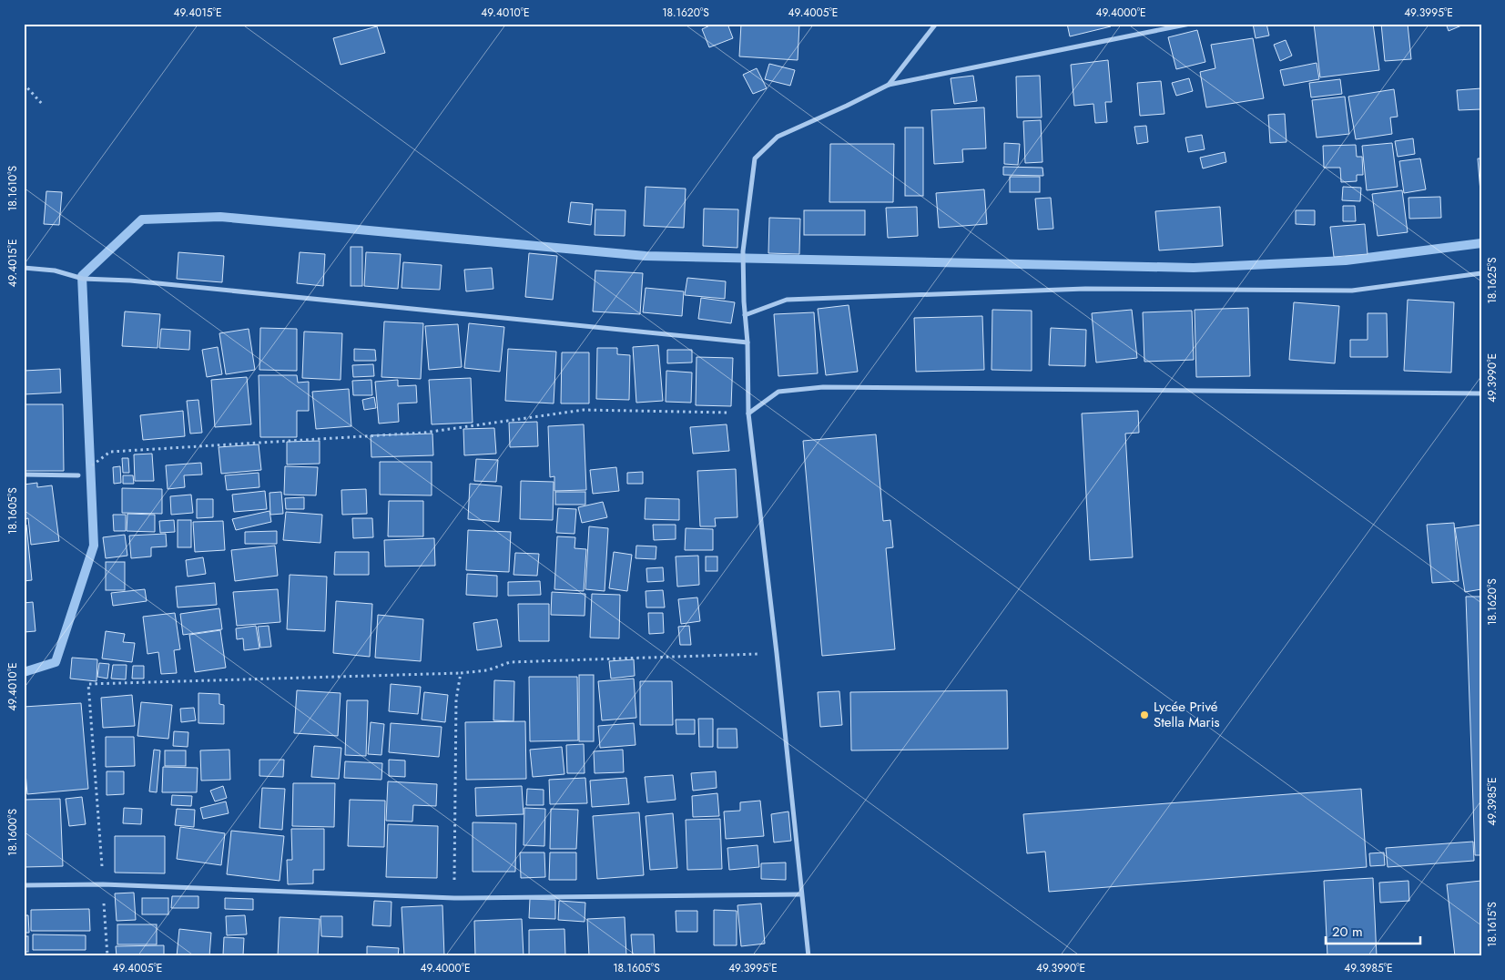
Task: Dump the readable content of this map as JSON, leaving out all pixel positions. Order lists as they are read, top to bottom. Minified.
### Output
{"places":["Lycée Privé Stella Maris"],"scale_bar":"20 m","coordinates":["49.4015°E","49.4010°E","18.1620°S","49.4005°E","49.4000°E","49.3995°E","18.1610°S","18.1625°S","49.3990°E","18.1605°S","49.3985°E","18.1600°S","18.1615°S"]}
